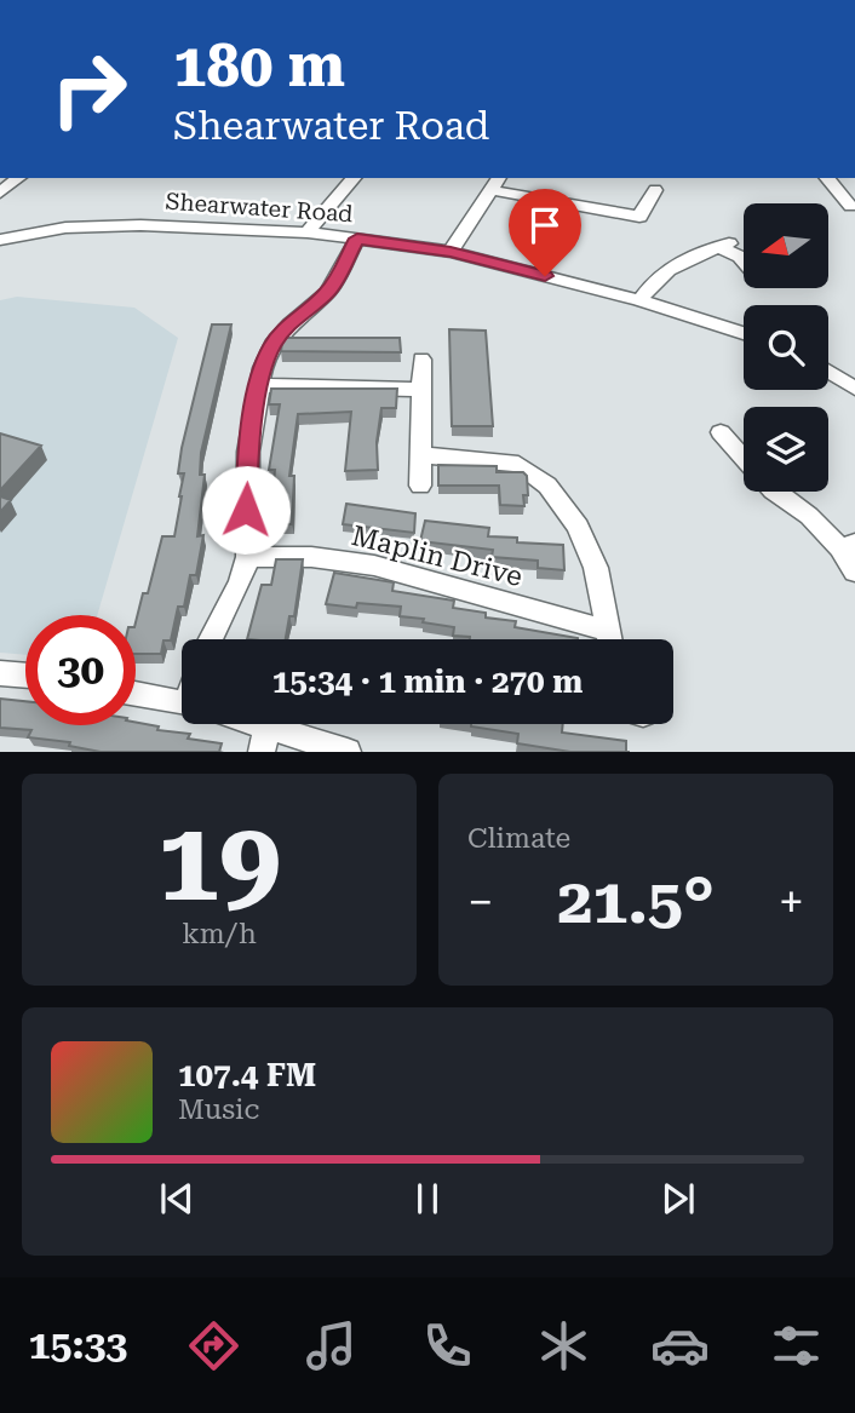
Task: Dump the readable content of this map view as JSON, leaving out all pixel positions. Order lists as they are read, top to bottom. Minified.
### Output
{"streets":{"street":["Shearwater Road","Maplin Drive"]},"north":"left","page":{"turn":["180 m","Shearwater Road"],"limit":"30","trip":"15:34 · 1 min · 270 m","tile":[["19","km/h"],"Climate"],"heat":["−","21.5°","+"],"song":["107.4 FM","Music"],"tabs":"15:33"}}
